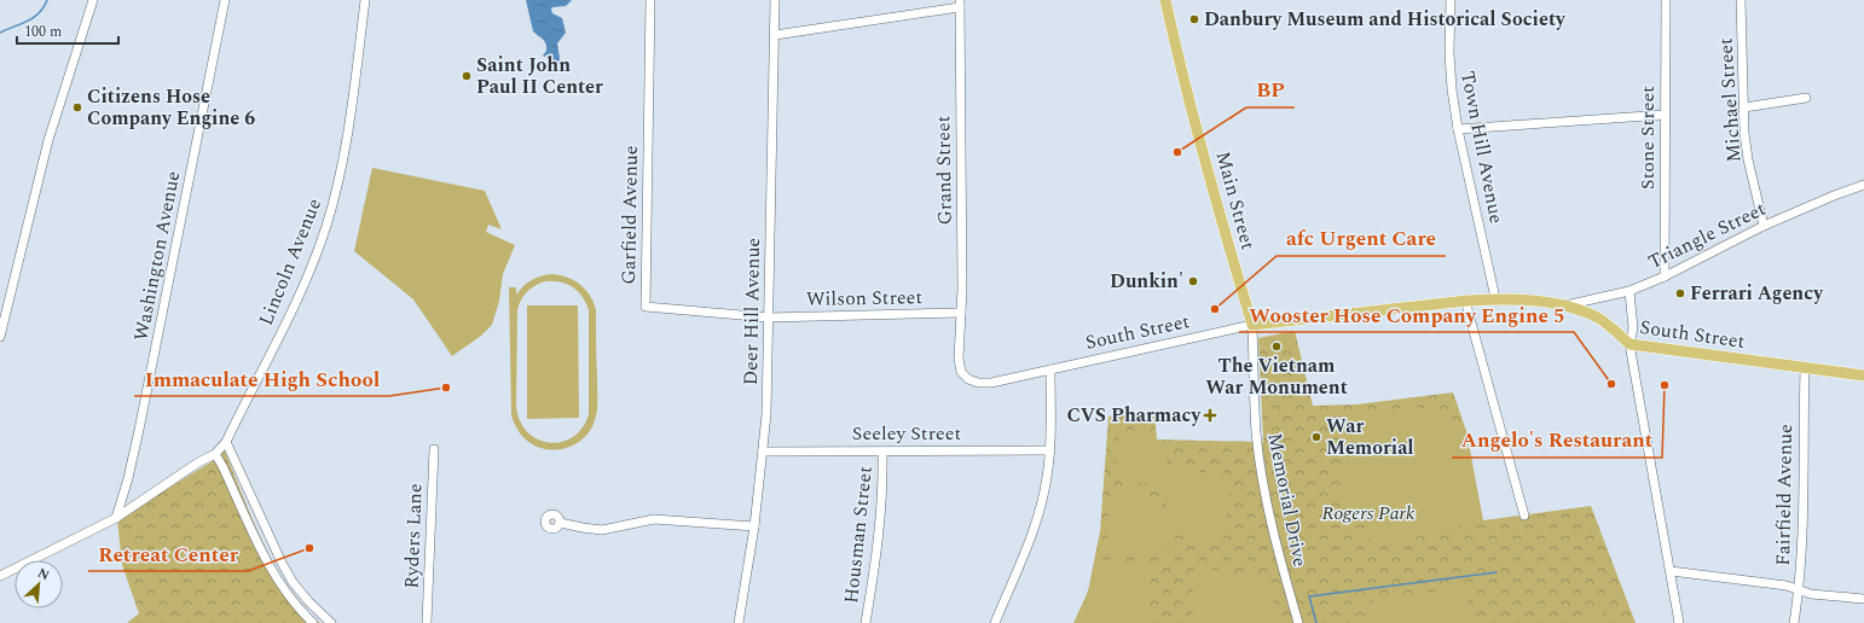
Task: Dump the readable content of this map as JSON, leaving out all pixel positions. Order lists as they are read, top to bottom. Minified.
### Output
{"streets":{"main road":["Main Street","South Street"],"street":["Michael Street","Stone Street","Town Hill Avenue","Grand Street","Garfield Avenue","Triangle Street","Washington Avenue","Lincoln Avenue","Wilson Street","Deer Hill Avenue","Seeley Street","Fairfield Avenue","Memorial Drive","Housman Street","Ryders Lane"]},"crossings":[["Michael Street","Triangle Street"],["Stone Street","Triangle Street"],["Town Hill Avenue","South Street"],["Grand Street","Wilson Street"],["Grand Street","South Street"],["Main Street","South Street"],["Main Street","Memorial Drive"],["Garfield Avenue","Wilson Street"],["Garfield Avenue","Deer Hill Avenue"],["Triangle Street","South Street"],["Washington Avenue","Lincoln Avenue"],["Wilson Street","Deer Hill Avenue"],["Deer Hill Avenue","Seeley Street"],["South Street","Fairfield Avenue"],["South Street","Memorial Drive"],["Seeley Street","Housman Street"]],"parks":["Rogers Park"],"places":{"other":["Danbury Museum and Historical Society","Saint John Paul II Center","Citizens Hose Company Engine 6","BP","Dunkin'","Ferrari Agency","afc Urgent Care","The Vietnam War Monument","Wooster Hose Company Engine 5","Angelo's Restaurant","Immaculate High School","War Memorial","Retreat Center"],"health":["CVS Pharmacy"]},"scale_bar":"100 m","north":"top right"}
